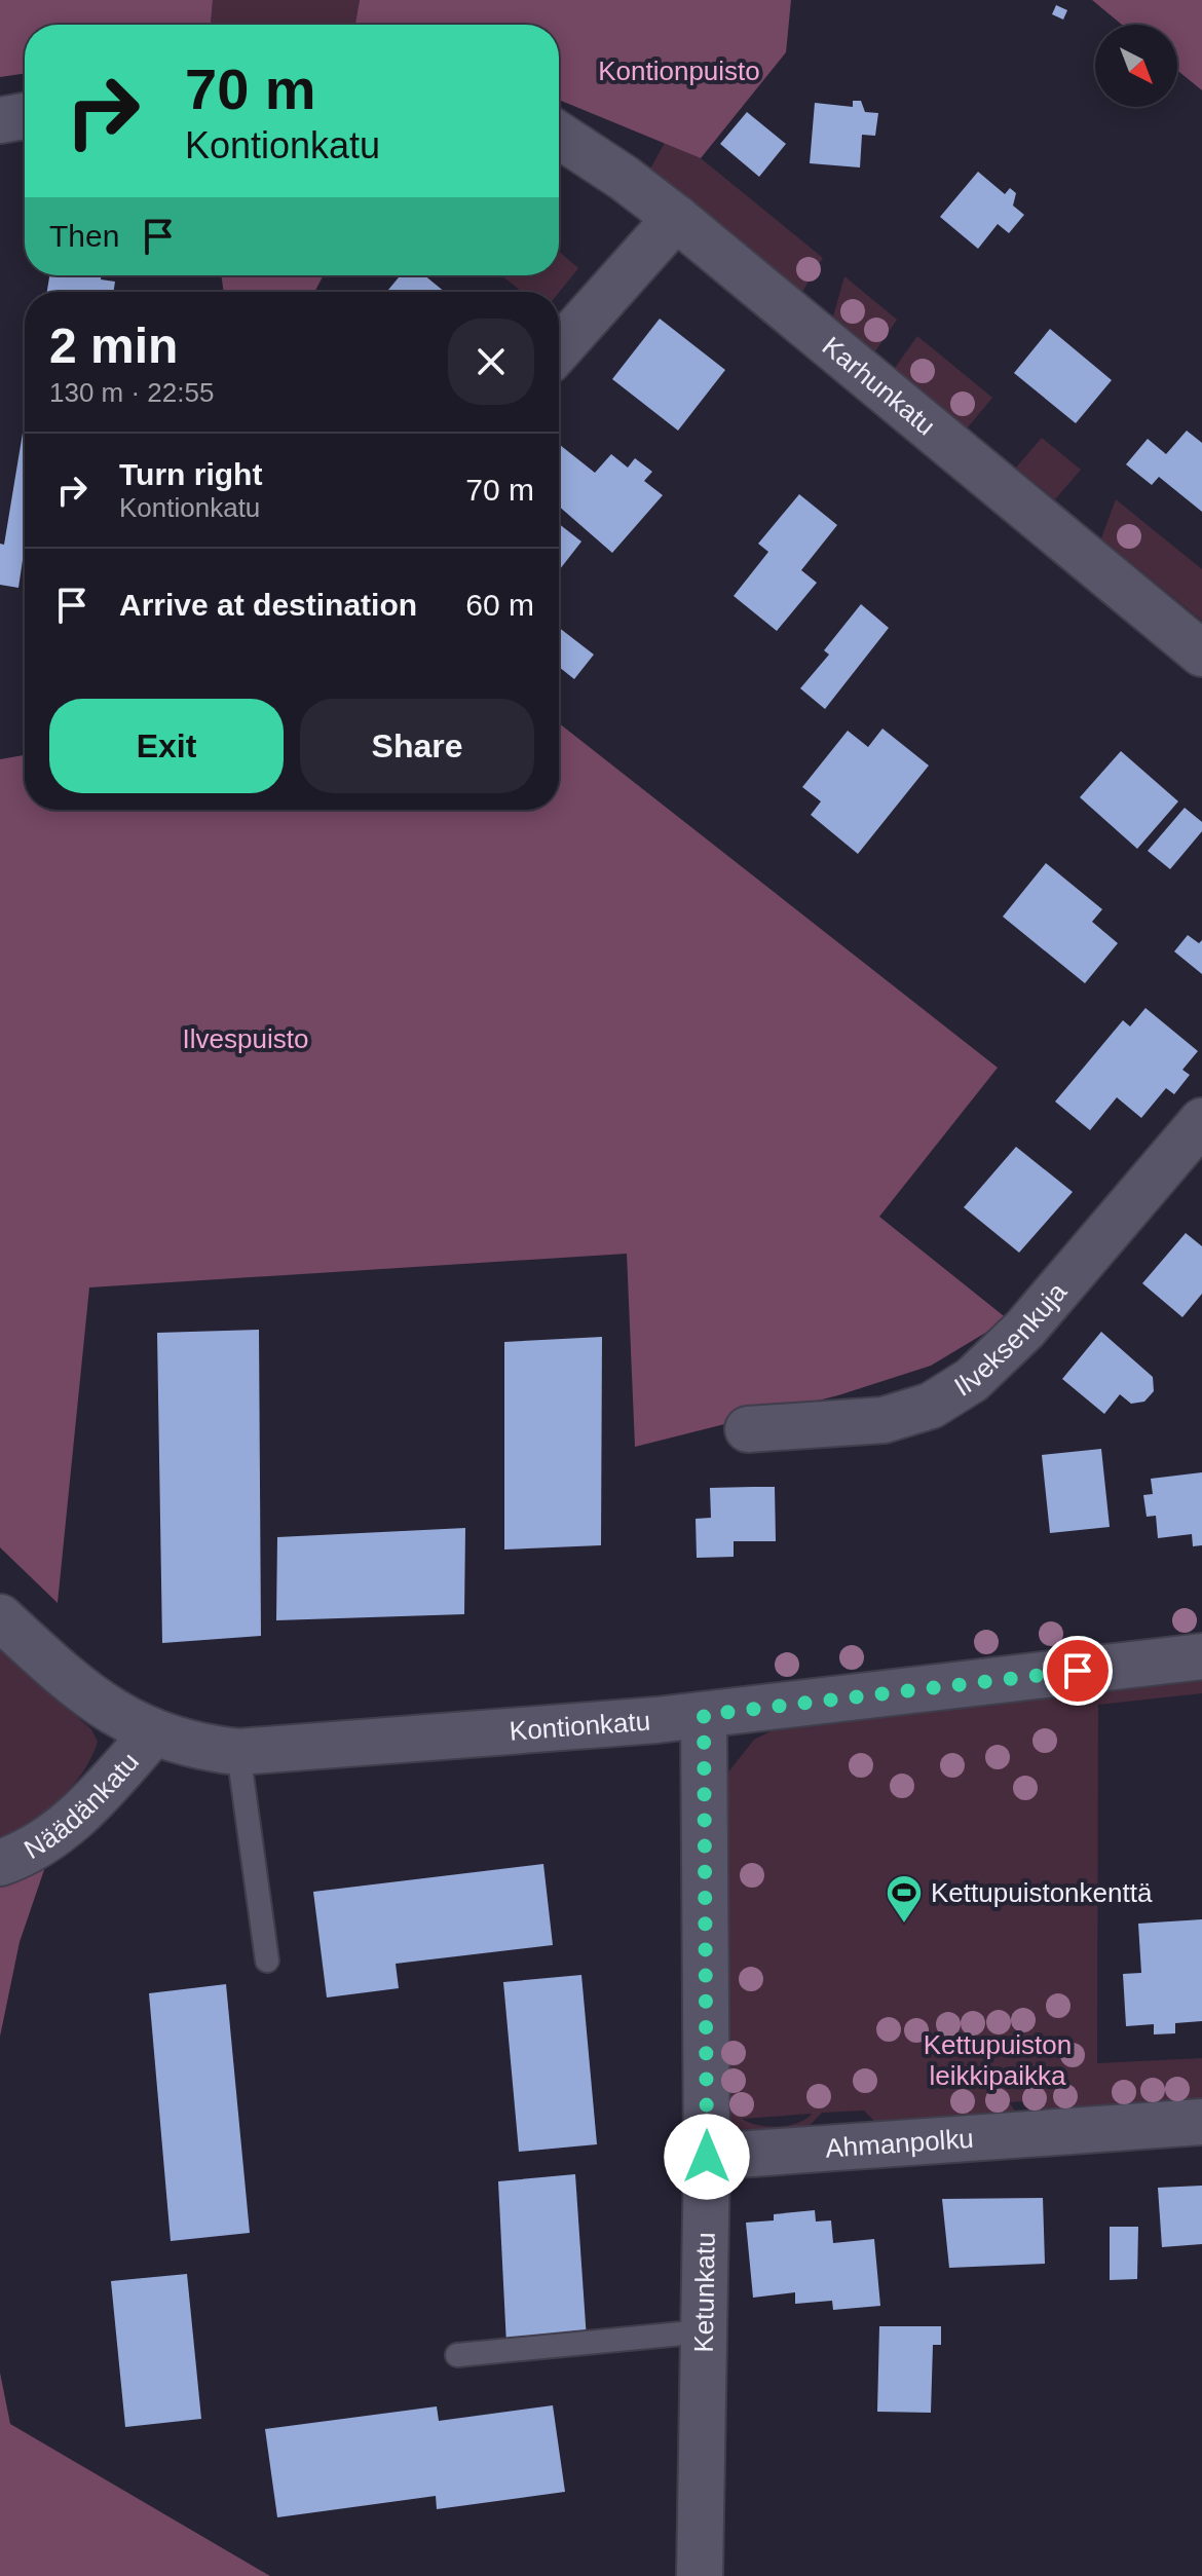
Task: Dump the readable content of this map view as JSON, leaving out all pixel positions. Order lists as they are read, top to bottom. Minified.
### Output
{"streets":{"street":["Karhunkatu","Ilveksenkuja","Kontionkatu","Näädänkatu","Ahmanpolku","Ketunkatu"]},"crossings":[["Kontionkatu","Näädänkatu"],["Kontionkatu","Ketunkatu"],["Ahmanpolku","Ketunkatu"]],"parks":["Kontionpuisto","Ilvespuisto","Kettupuiston leikkipaikka"],"places":{"sports":["Kettupuistonkenttä"]},"north":"bottom right","page":{"turn":["70 m","Kontionkatu"],"then":"Then","heading":["2 min","130 m · 22:55"],"list":[{"name":"Turn right","note":"Kontionkatu","value":"70 m"},{"name":"Arrive at destination","value":"60 m"}],"buttons":["Exit","Share"]}}
